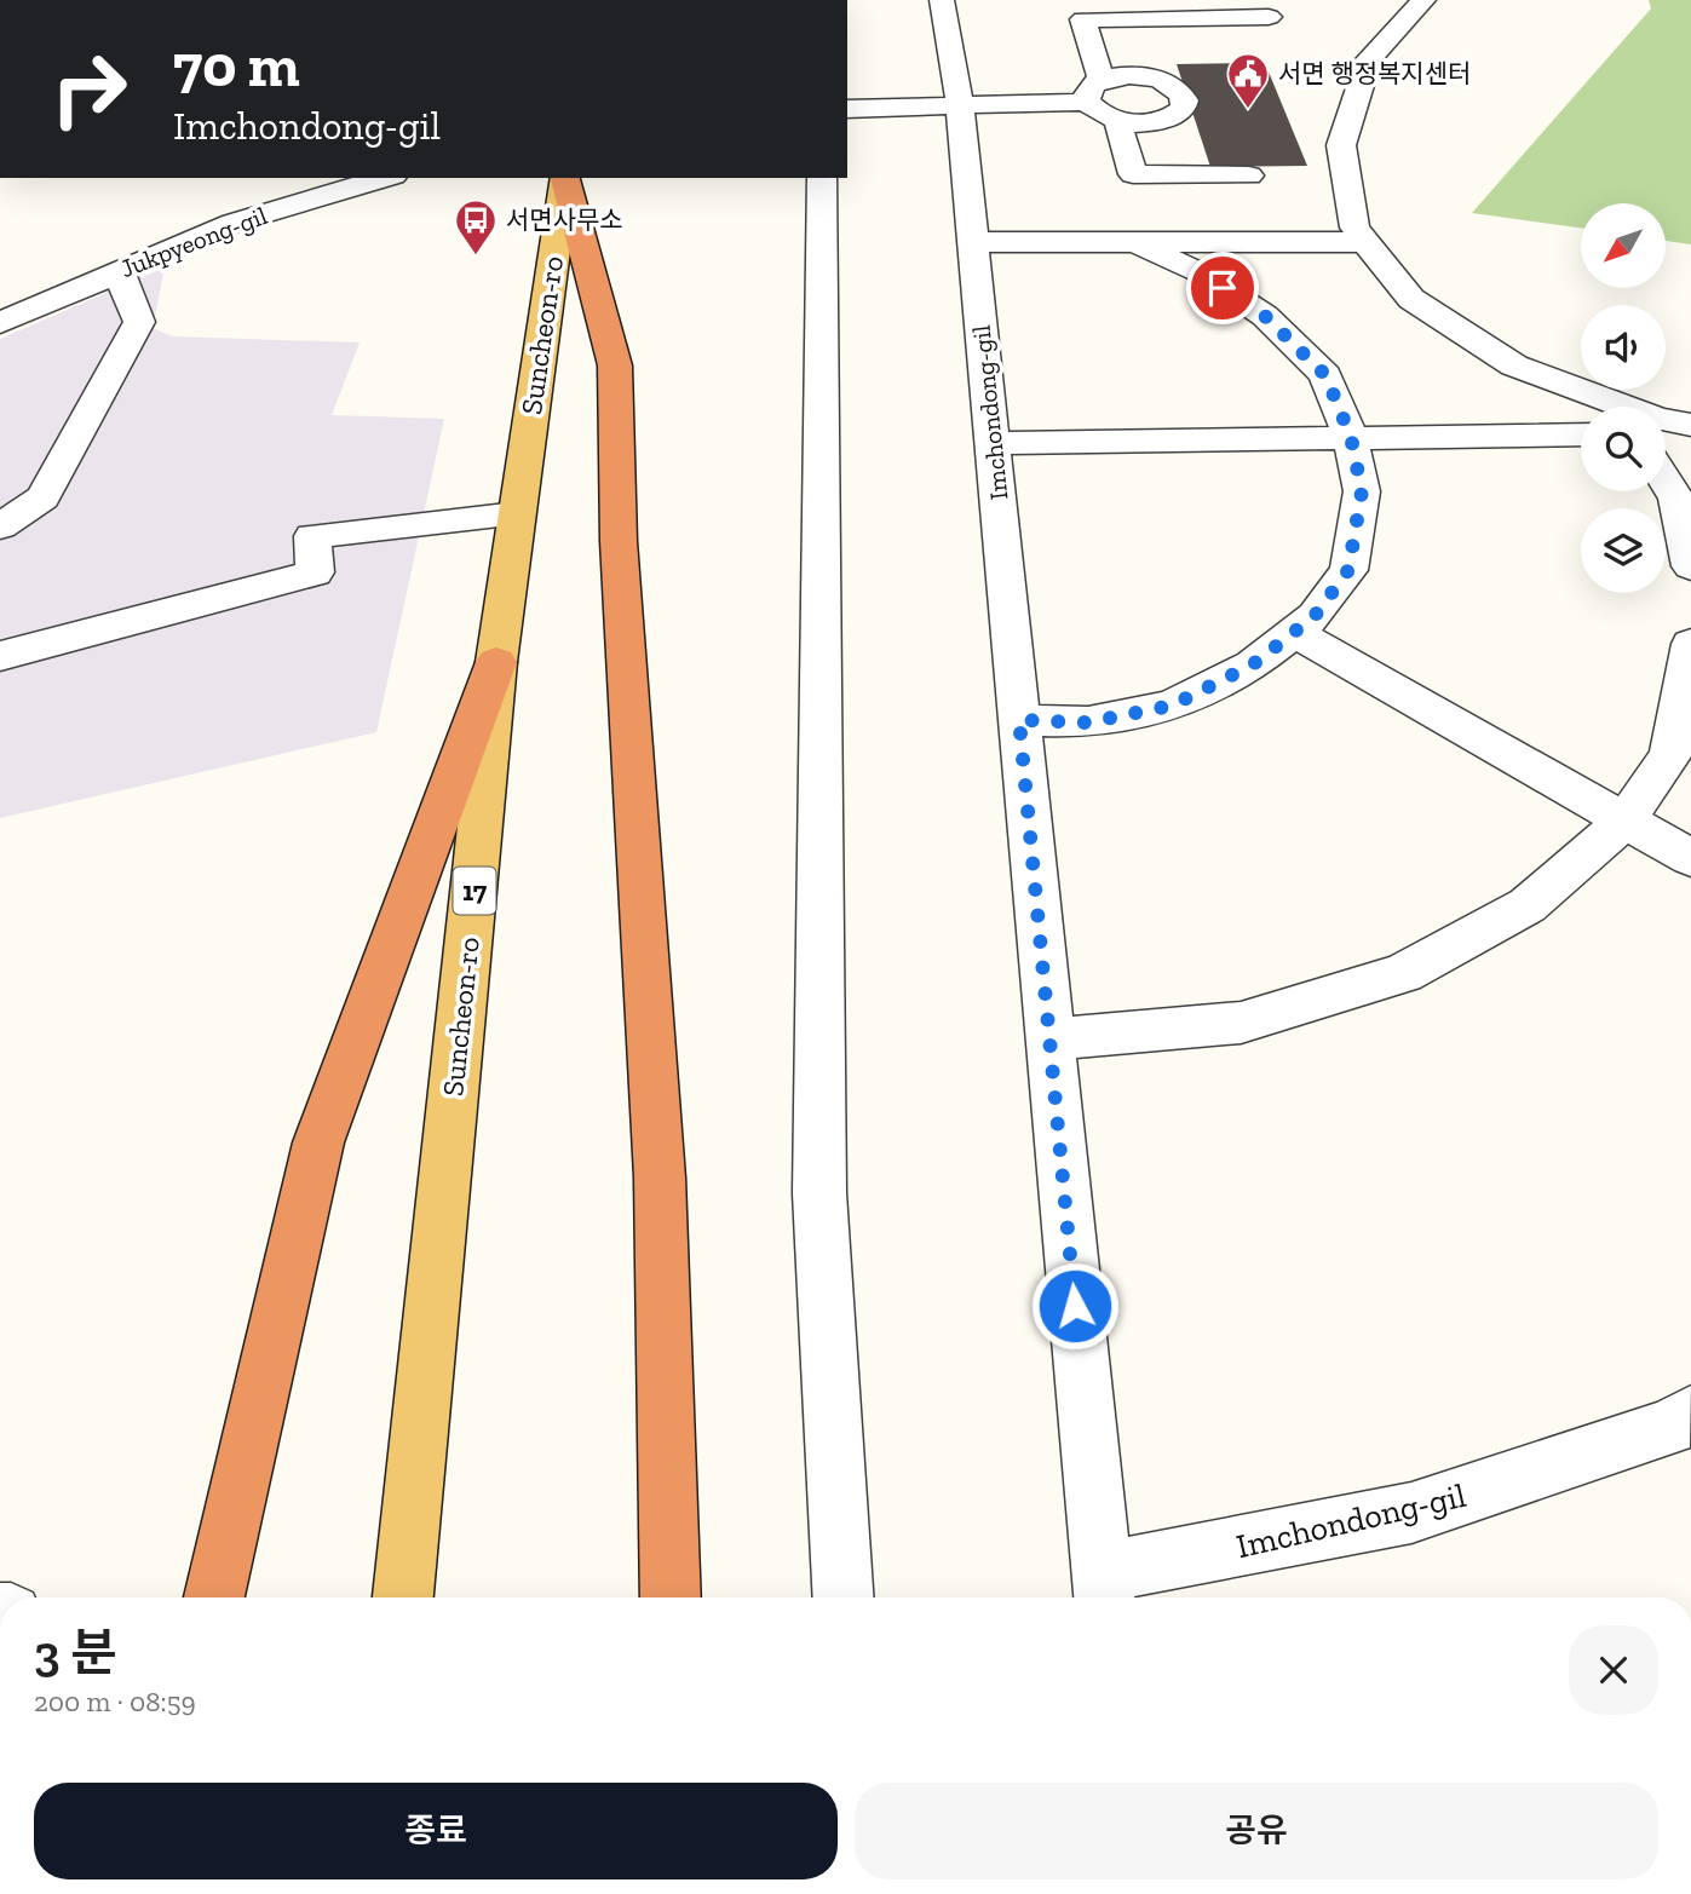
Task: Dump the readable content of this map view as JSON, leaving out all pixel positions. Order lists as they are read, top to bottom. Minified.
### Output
{"streets":{"main road":["Suncheon-ro","17"],"street":["Jukpyeong-gil","Imchondong-gil"]},"places":{"public building":["서면 행정복지센터"],"bus stop":["서면사무소"]},"north":"bottom left","page":{"turn":["70 m","Imchondong-gil"],"heading":["3 분","200 m · 08:59"],"buttons":["종료","공유"]}}
